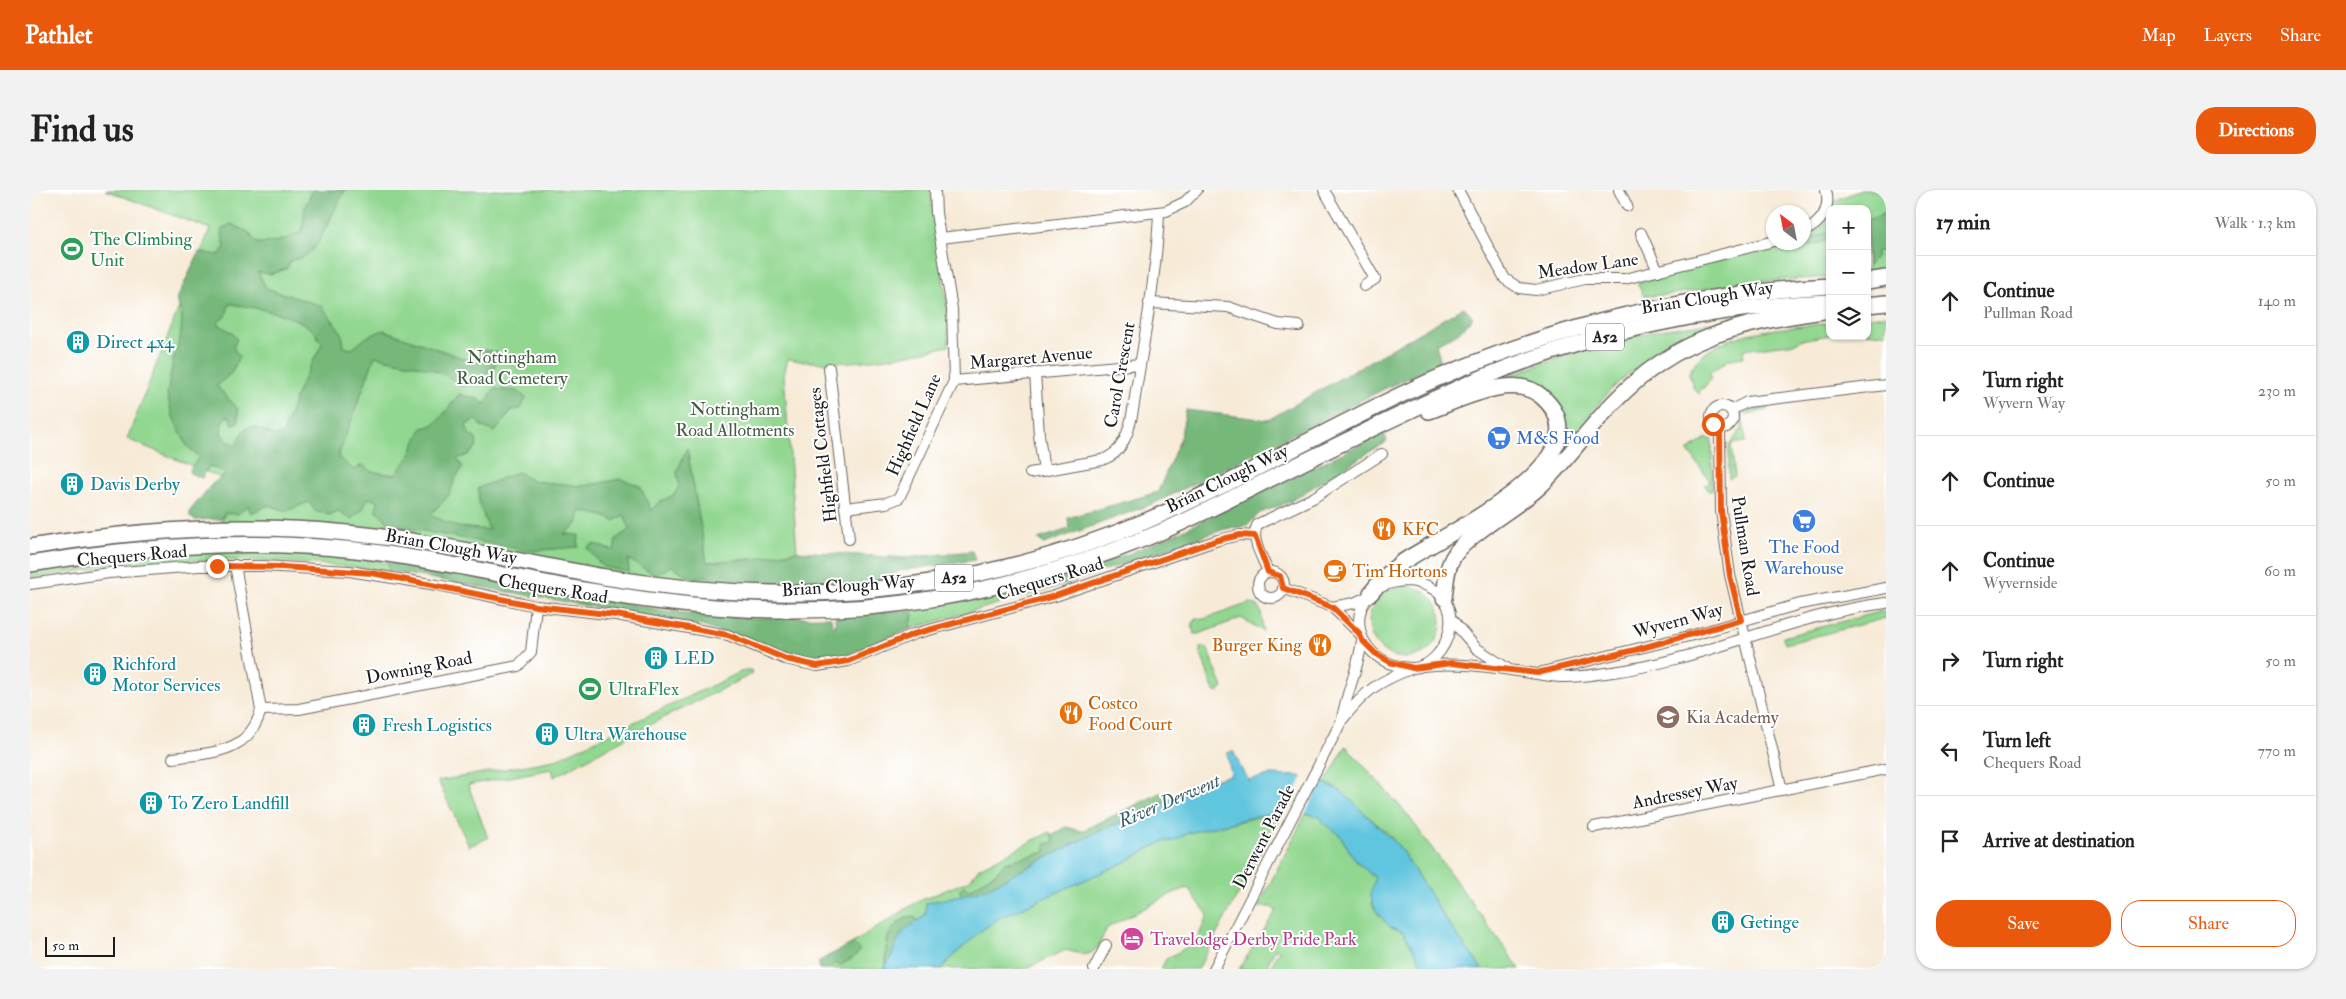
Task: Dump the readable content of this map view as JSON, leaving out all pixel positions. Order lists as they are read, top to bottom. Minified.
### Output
{"streets":{"highway":["Brian Clough Way","A52"],"street":["Meadow Lane","Margaret Avenue","Carol Crescent","Highfield Lane","Highfield Cottages","Pullman Road","Chequers Road","Wyvern Way","Downing Road","Andressey Way","Derwent Parade"]},"crossings":[["Margaret Avenue","Carol Crescent"],["Margaret Avenue","Highfield Lane"],["Highfield Lane","Highfield Cottages"],["Pullman Road","Wyvern Way"],["Chequers Road","Downing Road"],["Wyvern Way","Derwent Parade"]],"water":["River Derwent"],"parks":["Nottingham Road Cemetery","Nottingham Road Allotments"],"places":{"sports":["The Climbing Unit","UltraFlex"],"building":["Direct 4x4","Davis Derby","LED","Richford Motor Services","Fresh Logistics","Ultra Warehouse","To Zero Landfill","Getinge"],"supermarket":["M&S Food","The Food Warehouse"],"restaurant":["KFC","Burger King","Costco Food Court"],"cafe":["Tim Hortons"],"school or university":["Kia Academy"],"hotel":["Travelodge Derby Pride Park"]},"scale_bar":"50 m","north":"top left","page":{"header":"Pathlet","nav":["Map","Layers","Share"],"buttons":["Directions",["Save","Share"]],"title":"Find us","heading":["17 min","Walk · 1.3 km"],"map_buttons":["+","−"],"list":[["Continue","Pullman Road","140 m"],["Turn right","Wyvern Way","230 m"],["Continue","50 m"],["Continue","Wyvernside","60 m"],["Turn right","50 m"],["Turn left","Chequers Road","770 m"],"Arrive at destination"],"scale":"50 m"}}
